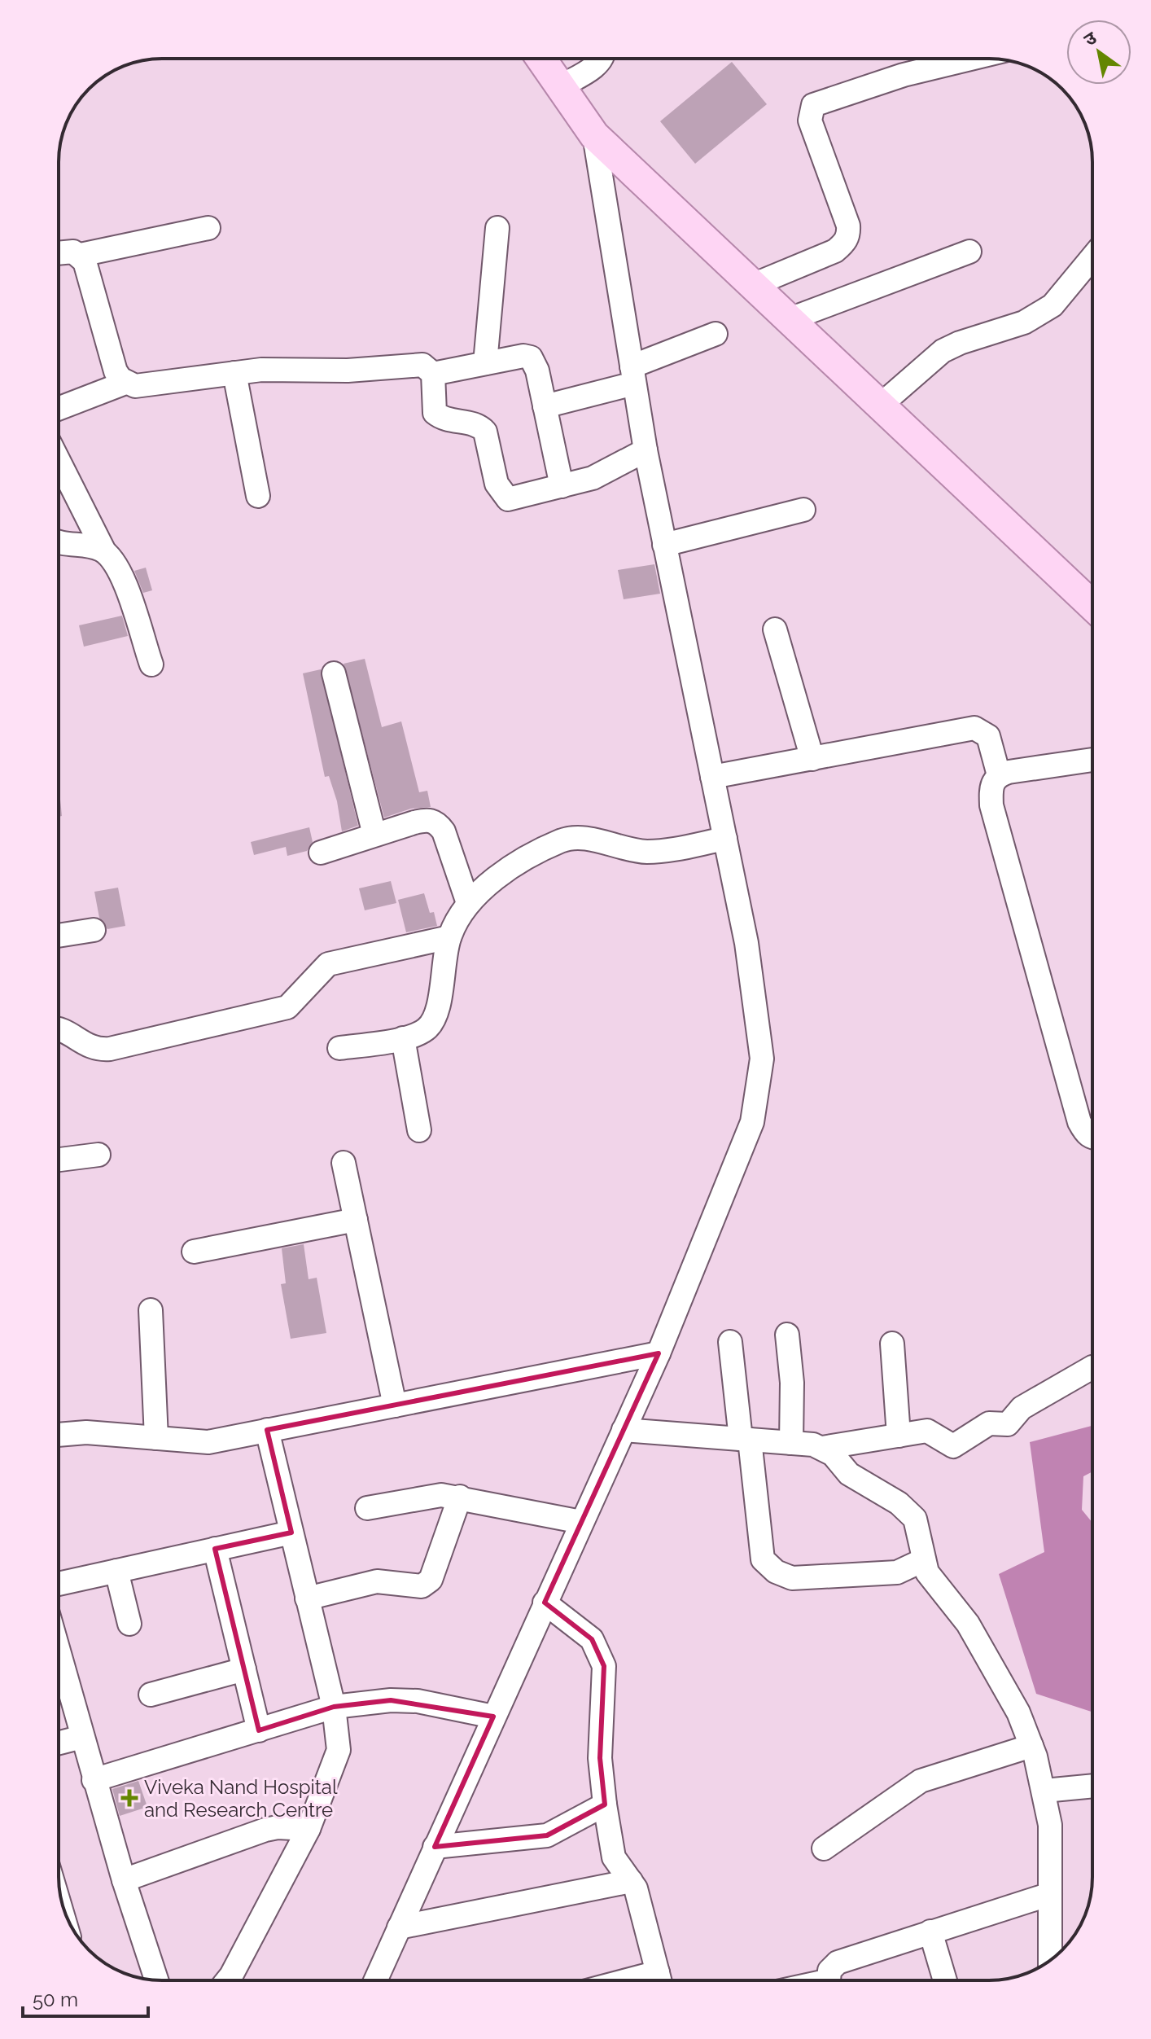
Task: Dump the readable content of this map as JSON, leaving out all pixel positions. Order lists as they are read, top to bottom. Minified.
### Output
{"places":{"health":["Viveka Nand Hospital and Research Centre"]},"scale_bar":"50 m","north":"top left"}
